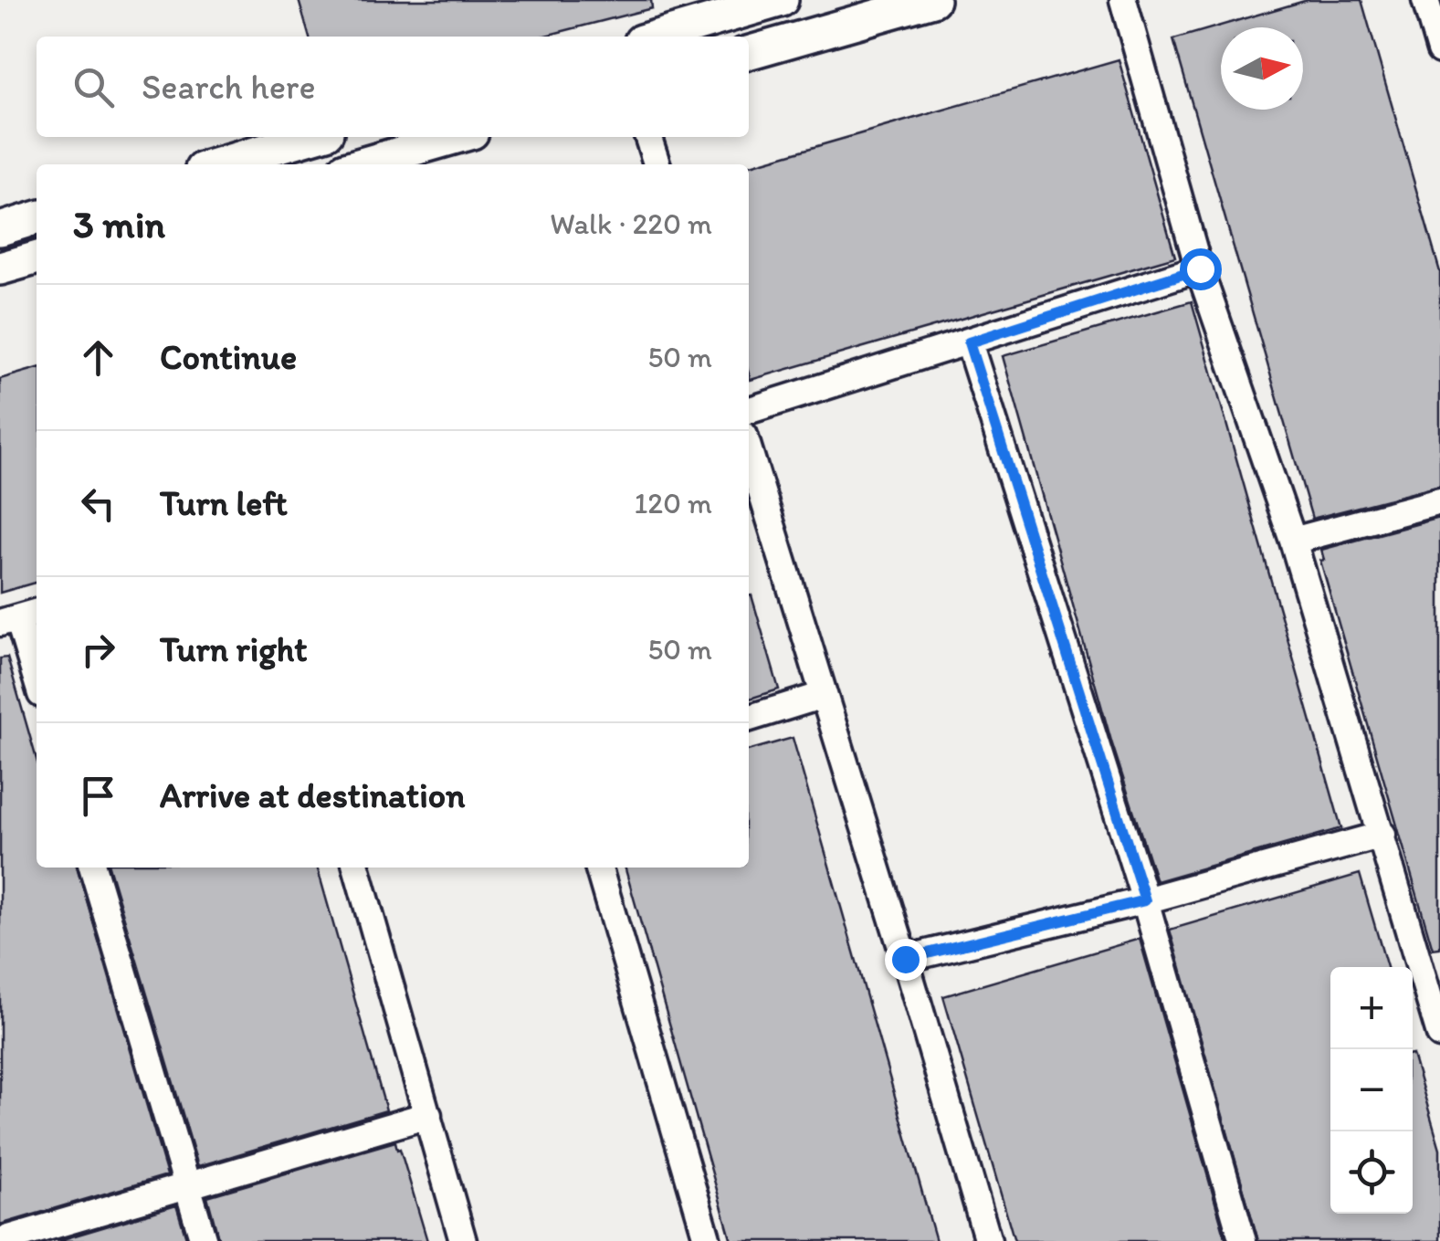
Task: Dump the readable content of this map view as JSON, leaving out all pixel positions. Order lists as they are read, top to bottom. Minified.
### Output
{"north":"right","page":{"search":"Search here","heading":["3 min","Walk · 220 m"],"list":[["Continue","50 m"],["Turn left","120 m"],["Turn right","50 m"],"Arrive at destination"],"map_buttons":["+","−"]}}
